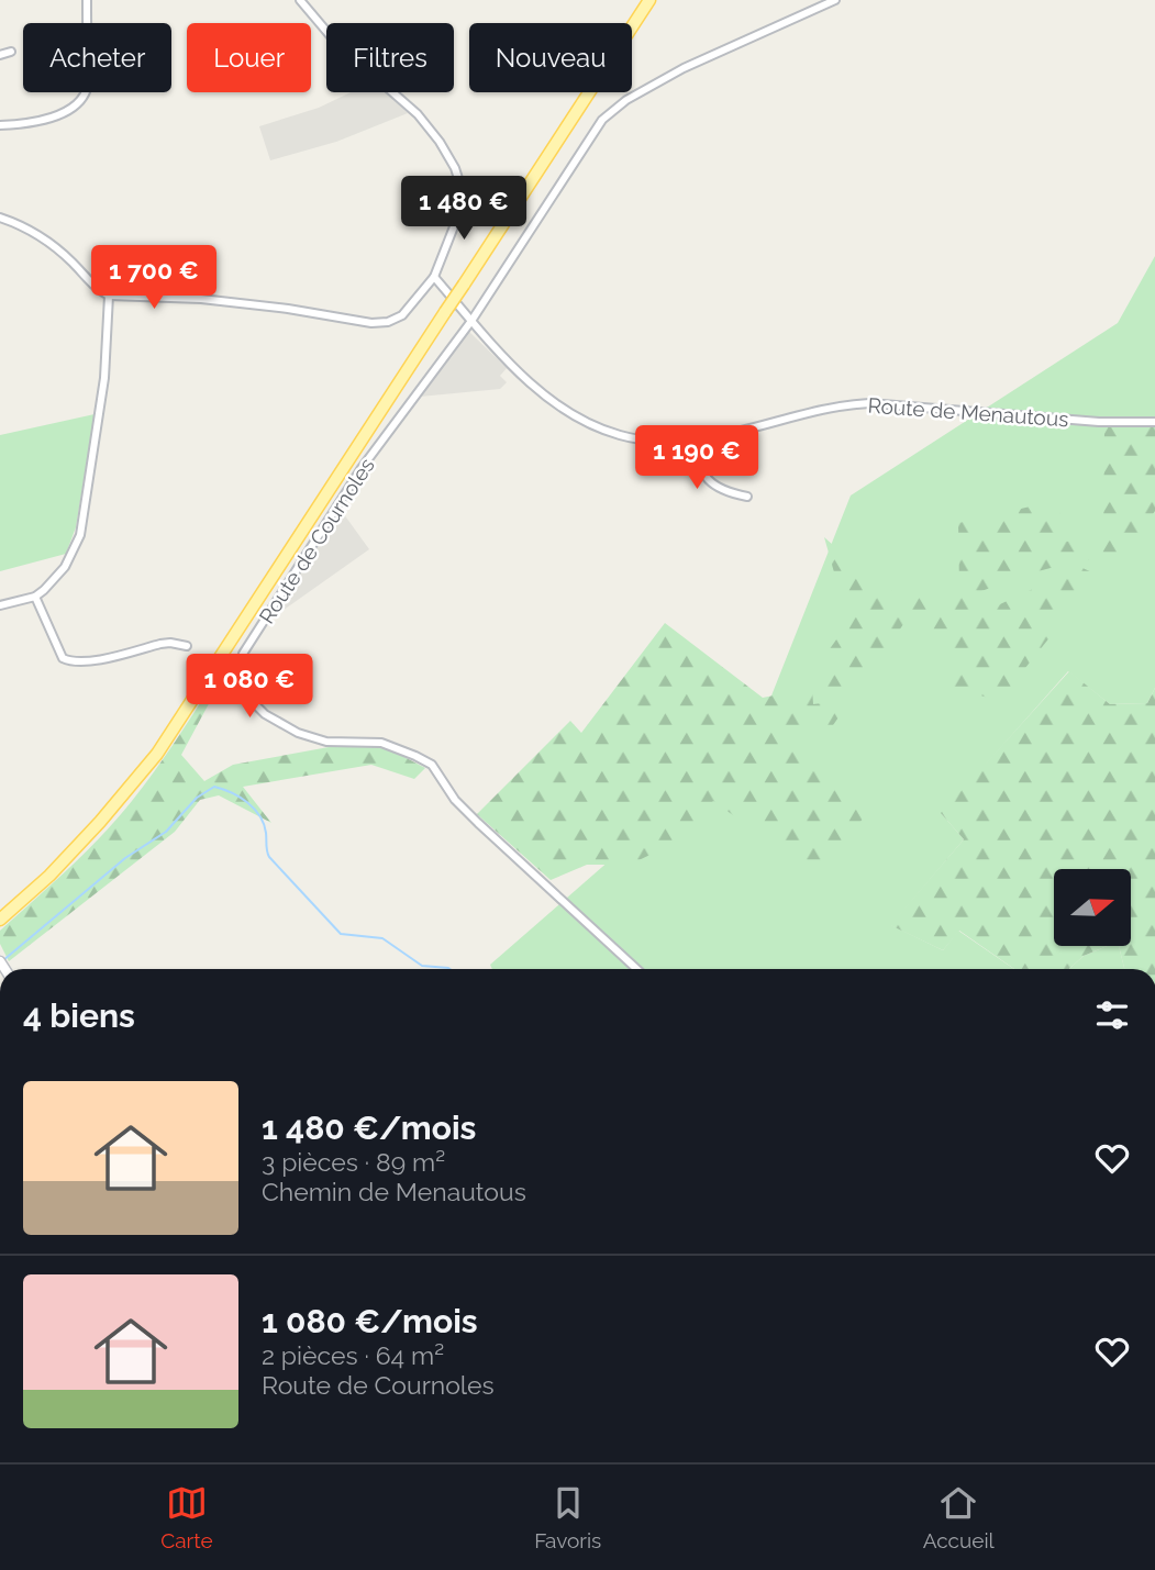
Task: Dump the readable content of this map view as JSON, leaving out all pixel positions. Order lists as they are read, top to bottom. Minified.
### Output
{"streets":{"street":["Route de Menautous","Route de Cournoles"]},"crossings":[["Route de Menautous","Route de Cournoles"]],"north":"right","page":{"chip":["Acheter","Louer","Filtres","Nouveau"],"price":["1 480 €","1 700 €","1 190 €","1 080 €"],"heading":"4 biens","list":[{"name":"1 480 €/mois","note":"3 pièces · 89 m² · Chemin de Menautous"},{"name":"1 080 €/mois","note":"2 pièces · 64 m² · Route de Cournoles"}],"tabs":["Carte","Favoris","Accueil"]}}
